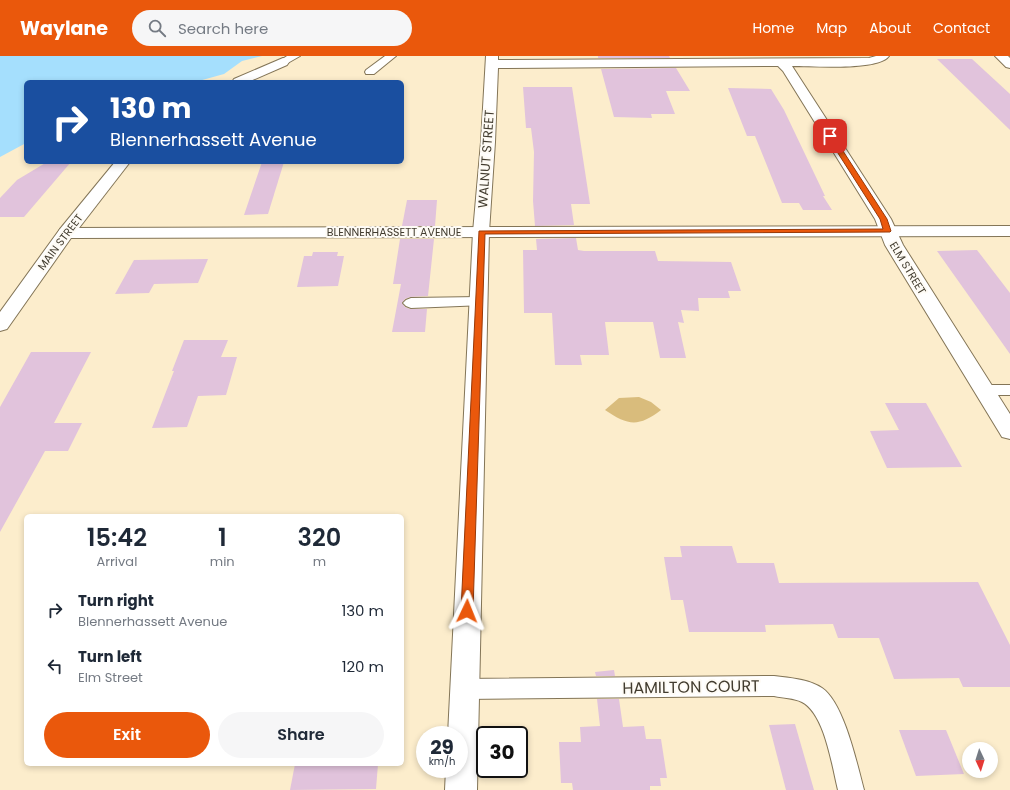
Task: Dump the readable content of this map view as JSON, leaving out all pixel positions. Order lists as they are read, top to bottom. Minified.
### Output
{"streets":{"street":["WALNUT STREET","BLENNERHASSETT AVENUE","MAIN STREET","ELM STREET"],"lane":["HAMILTON COURT"]},"crossings":[["WALNUT STREET","BLENNERHASSETT AVENUE"],["WALNUT STREET","HAMILTON COURT"],["BLENNERHASSETT AVENUE","MAIN STREET"],["BLENNERHASSETT AVENUE","ELM STREET"]],"north":"bottom","page":{"header":"Waylane","search":"Search here","nav":["Home","Map","About","Contact"],"turn":["130 m","Blennerhassett Avenue"],"eta":["15:42","Arrival","1","min","320","m"],"list":[{"name":"Turn right","note":"Blennerhassett Avenue","value":"130 m"},{"name":"Turn left","note":"Elm Street","value":"120 m"}],"buttons":["Exit","Share"],"speed":"29 km/h","limit":"30"}}
